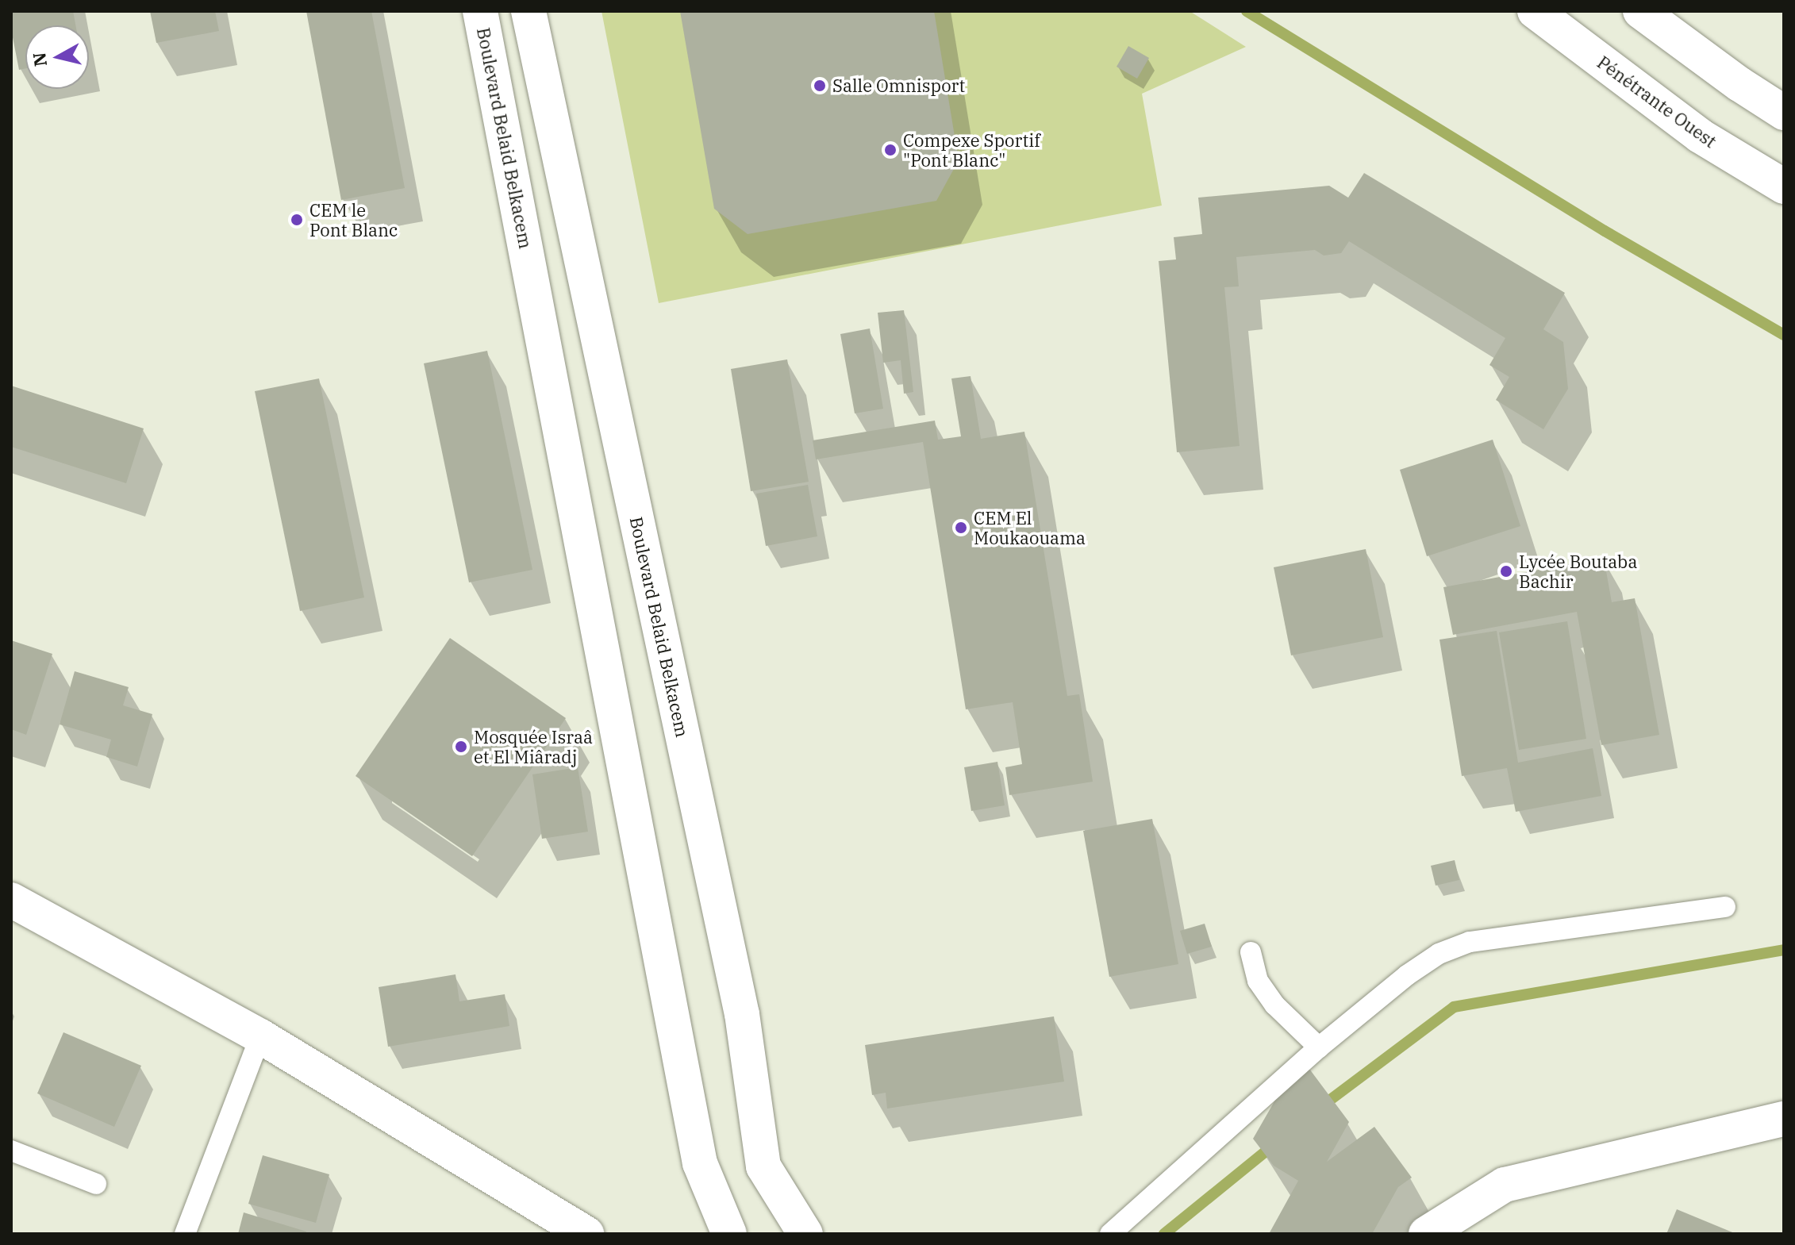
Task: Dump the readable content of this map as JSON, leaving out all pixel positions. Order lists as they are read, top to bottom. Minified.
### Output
{"streets":{"main road":["Pénétrante Ouest","Boulevard Belaid Belkacem"]},"places":["Salle Omnisport","Compexe Sportif \"Pont Blanc\"","CEM le Pont Blanc","CEM El Moukaouama","Lycée Boutaba Bachir","Mosquée Israâ et El Miâradj"],"north":"left"}
